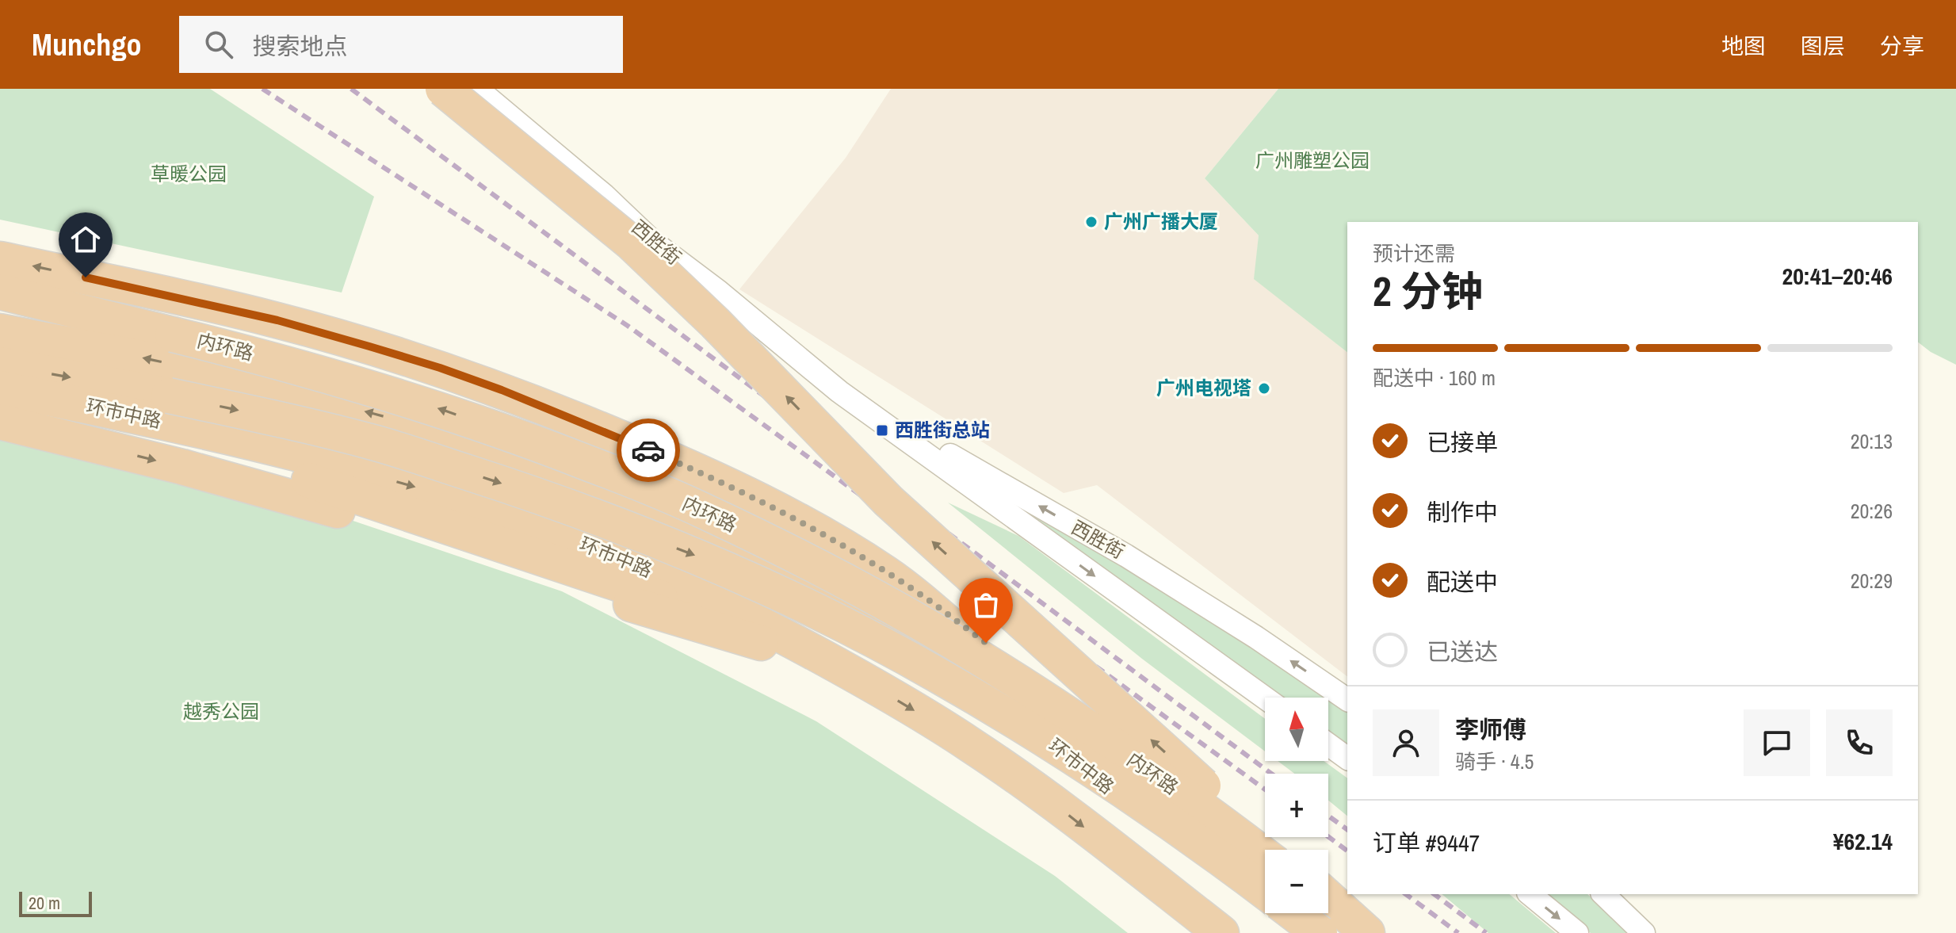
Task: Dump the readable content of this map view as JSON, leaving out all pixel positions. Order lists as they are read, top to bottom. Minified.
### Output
{"streets":{"highway":["内环路","环市中路"],"street":["西胜街"]},"parks":["广州雕塑公园","草暖公园","越秀公园"],"places":{"other":["广州广播大厦","广州电视塔"],"transit":["西胜街总站"]},"scale_bar":"20 m","north":"top","page":{"header":"Munchgo","search":"搜索地点","nav":["地图","图层","分享"],"heading":["2 分钟","预计还需","20:41–20:46"],"panel":["李师傅","骑手 · 4.5","订单 #9447","¥62.14"],"bar":"配送中 · 160 m","list":[["已接单","20:13"],["制作中","20:26"],["配送中","20:29"],"已送达"],"map_buttons":["+","−"],"scale":"20 m"}}
